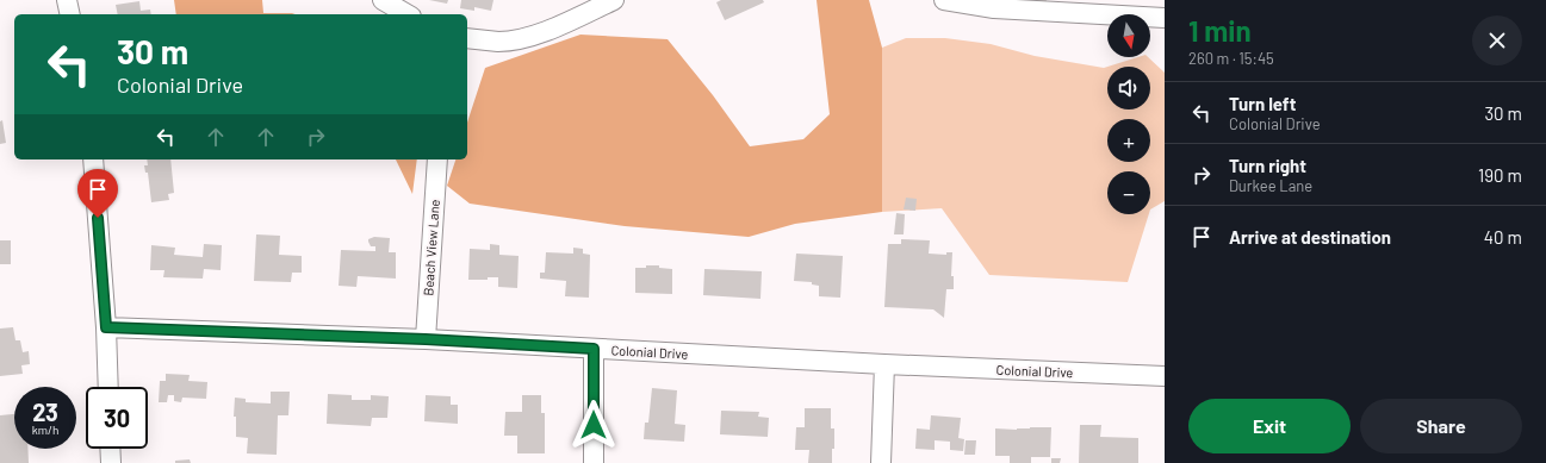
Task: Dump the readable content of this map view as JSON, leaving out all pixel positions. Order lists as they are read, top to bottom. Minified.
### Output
{"streets":{"street":["Beach View Lane","Colonial Drive"]},"crossings":[["Beach View Lane","Colonial Drive"]],"north":"bottom","page":{"heading":["1 min","260 m · 15:45"],"map_buttons":["+","−"],"turn":["30 m","Colonial Drive"],"list":[{"name":"Turn left","note":"Colonial Drive","value":"30 m"},{"name":"Turn right","note":"Durkee Lane","value":"190 m"},{"name":"Arrive at destination","value":"40 m"}],"speed":"23 km/h","limit":"30","buttons":["Exit","Share"]}}
